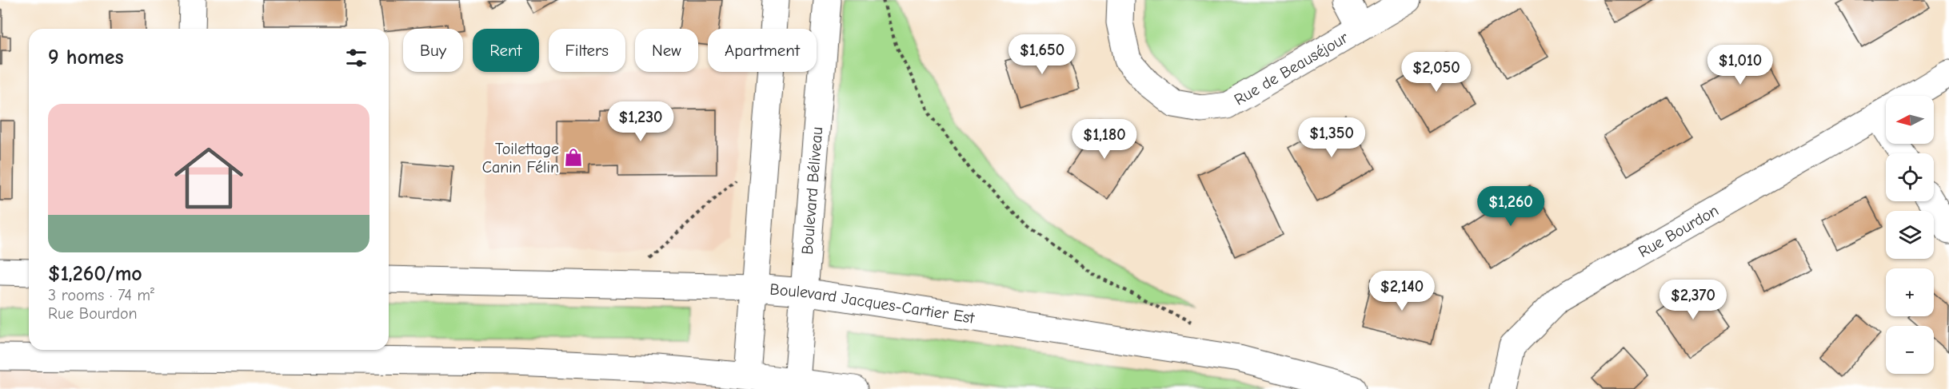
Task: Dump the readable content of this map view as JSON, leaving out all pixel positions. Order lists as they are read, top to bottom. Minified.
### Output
{"streets":{"street":["Rue de Beauséjour","Boulevard Béliveau","Rue Bourdon","Boulevard Jacques-Cartier Est"]},"crossings":[["Boulevard Béliveau","Boulevard Jacques-Cartier Est"]],"places":{"shop":["Toilettage Canin Félin"]},"north":"left","page":{"chip":["Buy","Rent","Filters","New","Apartment"],"heading":"9 homes","price":["$1,650","$1,010","$2,050","$1,230","$1,350","$1,180","$1,260","$2,140","$2,370"],"list":[{"name":"$1,260/mo","note":"3 rooms · 74 m² · Rue Bourdon"}],"map_buttons":["+","−"]}}
